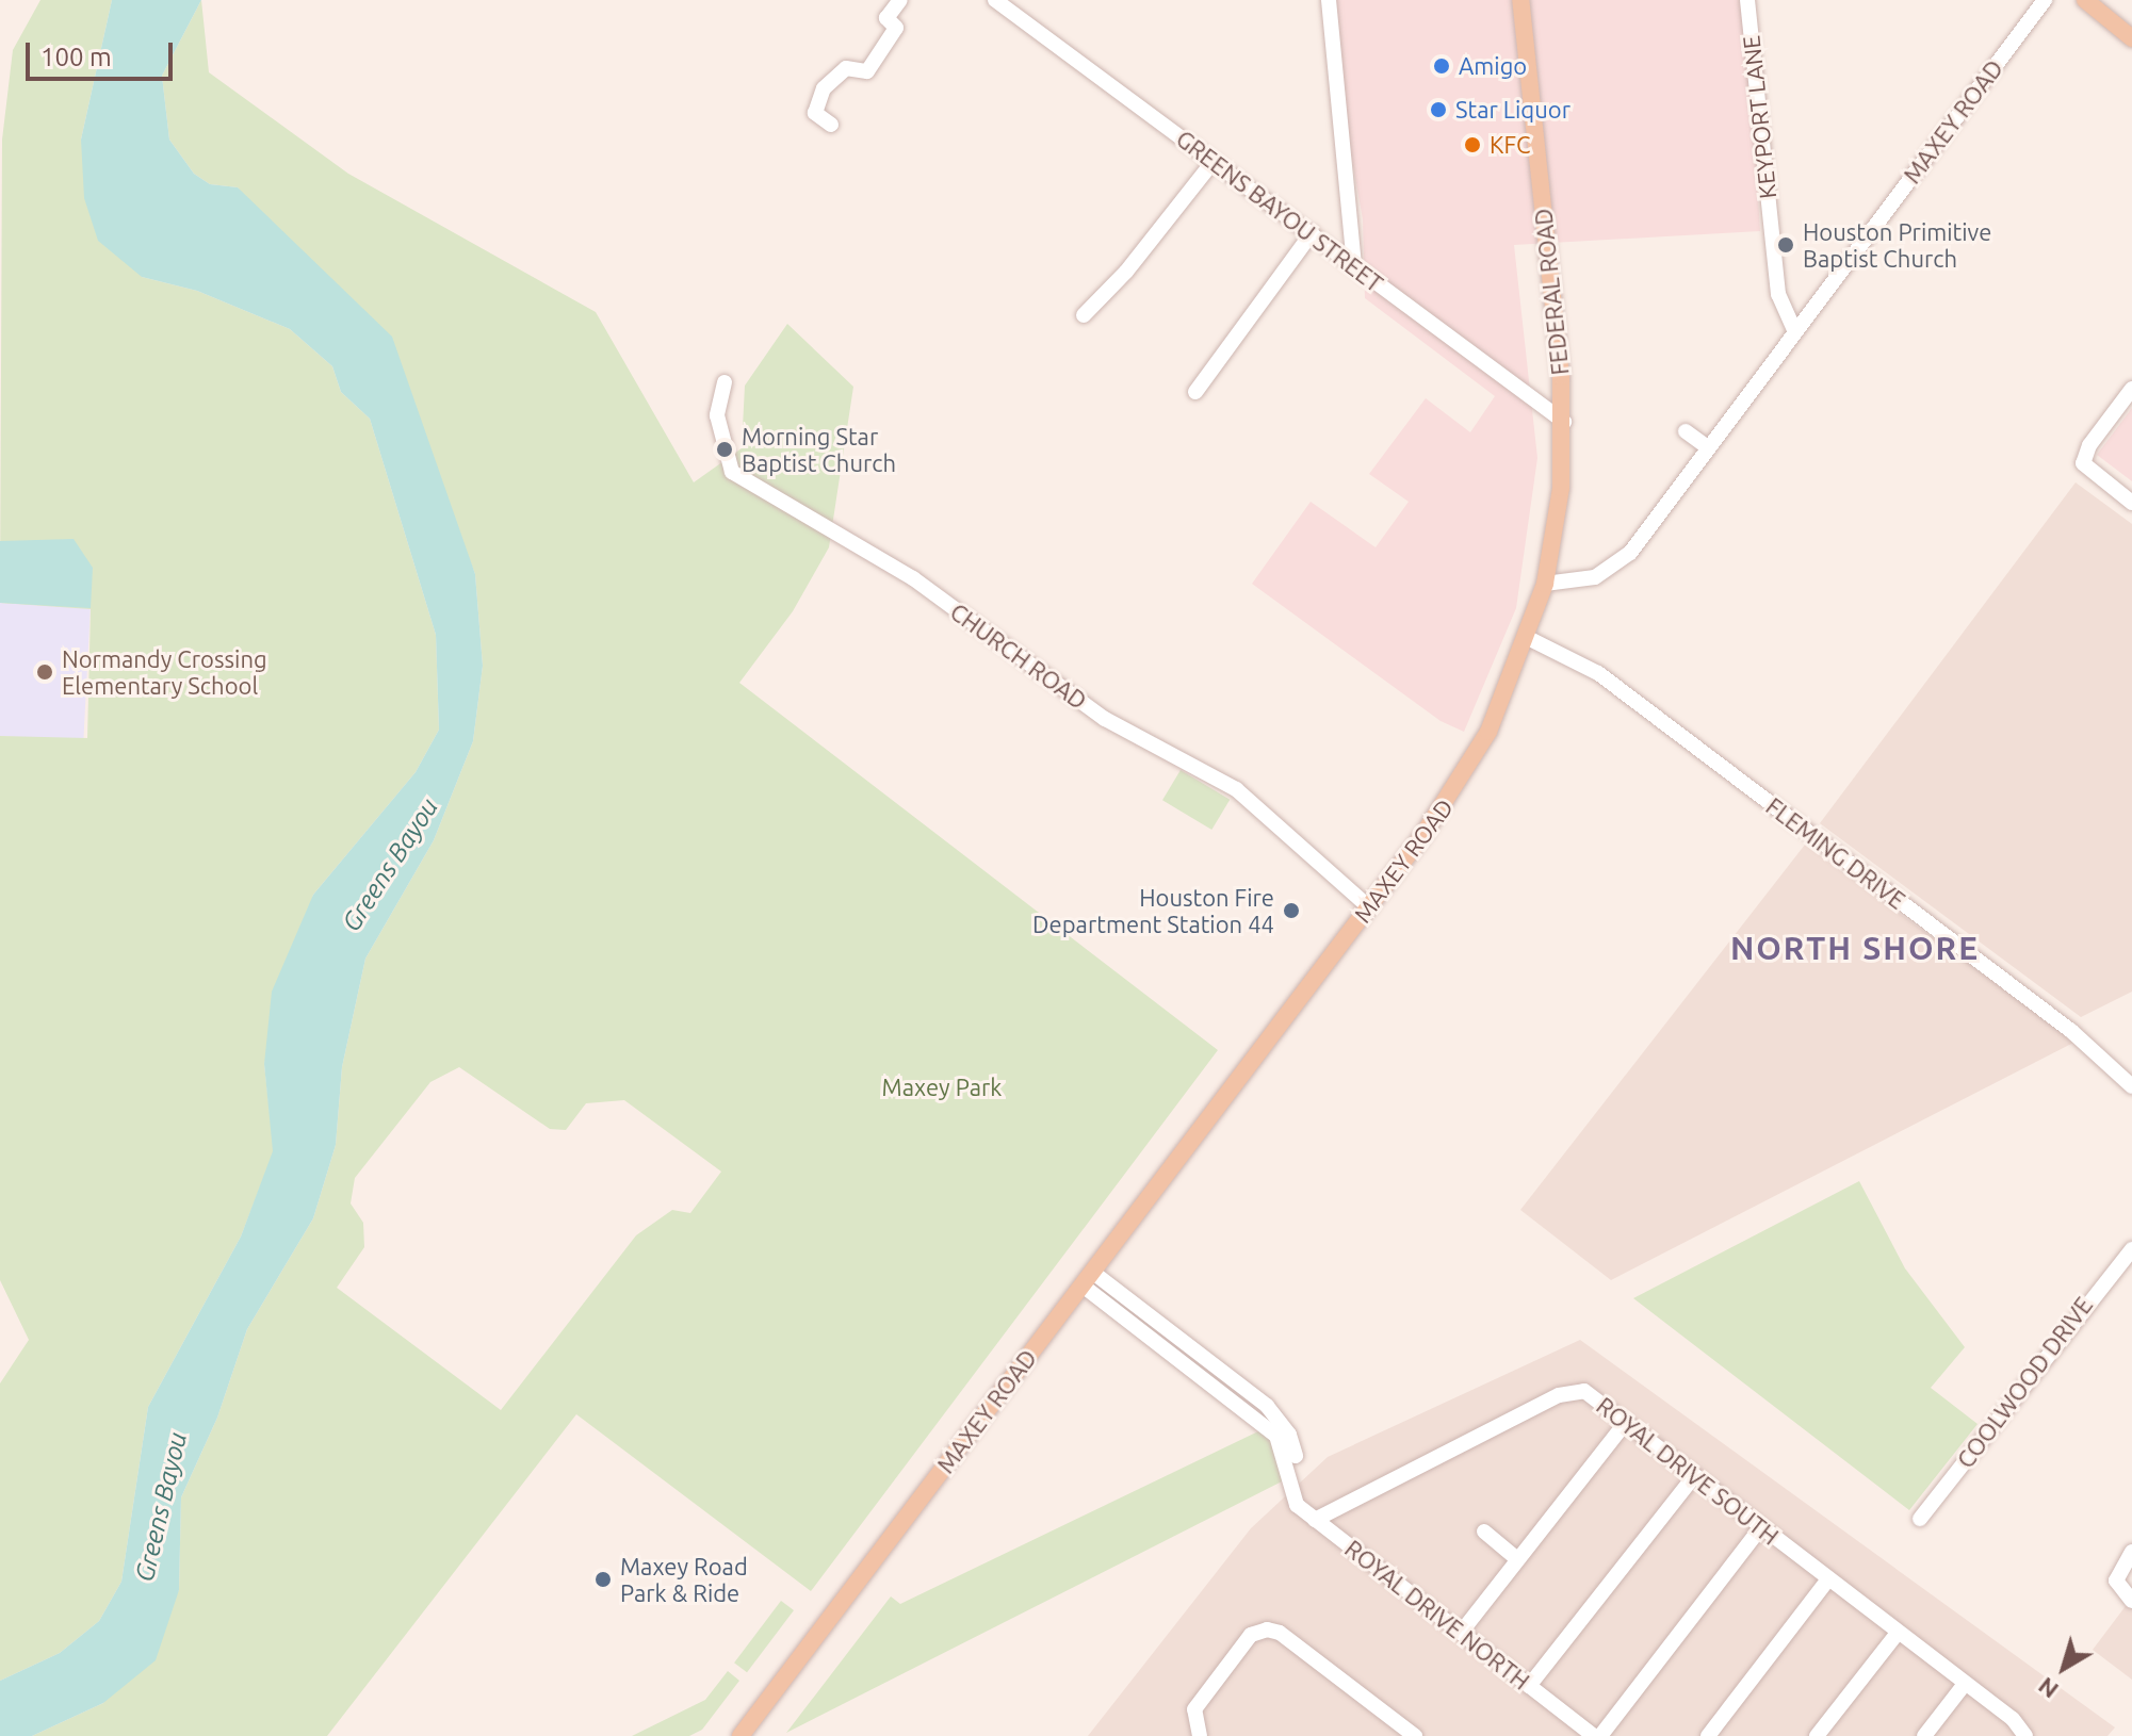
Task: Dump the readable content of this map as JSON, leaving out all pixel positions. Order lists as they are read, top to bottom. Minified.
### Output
{"streets":{"main road":["MAXEY ROAD","FEDERAL ROAD"],"street":["KEYPORT LANE","GREENS BAYOU STREET","CHURCH ROAD","FLEMING DRIVE","COOLWOOD DRIVE","ROYAL DRIVE SOUTH","ROYAL DRIVE NORTH"]},"crossings":[["KEYPORT LANE","MAXEY ROAD"],["MAXEY ROAD","FEDERAL ROAD"],["MAXEY ROAD","CHURCH ROAD"],["MAXEY ROAD","FLEMING DRIVE"],["MAXEY ROAD","ROYAL DRIVE NORTH"],["GREENS BAYOU STREET","FEDERAL ROAD"],["ROYAL DRIVE SOUTH","ROYAL DRIVE NORTH"]],"districts":["NORTH SHORE"],"water":["Greens Bayou"],"parks":["Maxey Park"],"places":["Amigo","Star Liquor","KFC","Houston Primitive Baptist Church","Morning Star Baptist Church","Normandy Crossing Elementary School","Houston Fire Department Station 44","Maxey Road Park & Ride"],"scale_bar":"100 m","north":"bottom left"}
